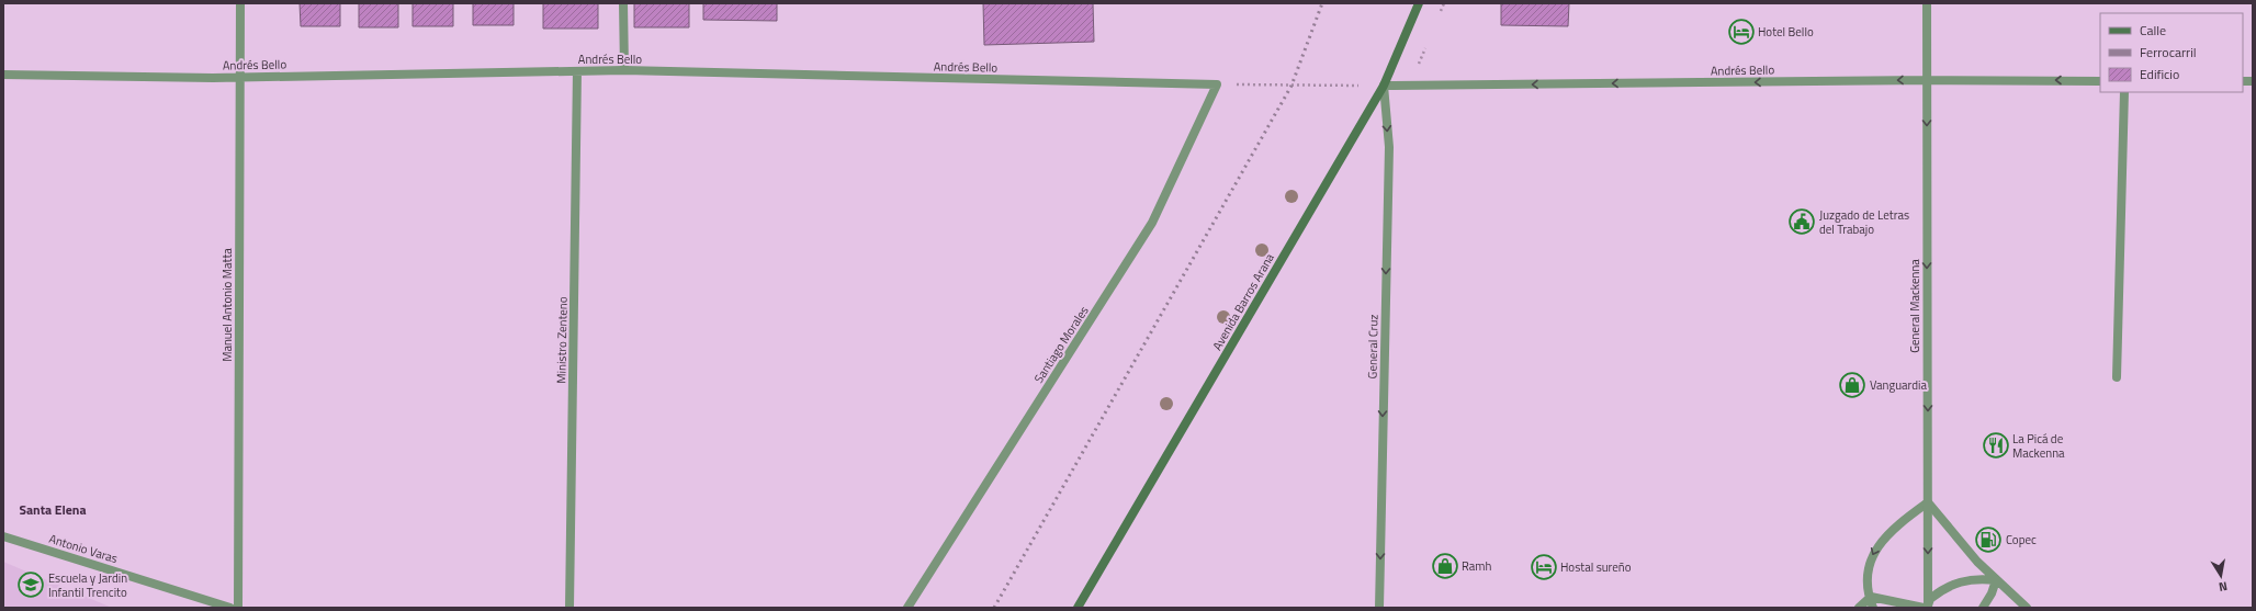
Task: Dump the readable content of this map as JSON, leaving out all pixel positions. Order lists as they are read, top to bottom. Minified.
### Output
{"streets":{"main road":["Avenida Barros Arana"],"street":["Andrés Bello","Manuel Antonio Matta","General Mackenna","Ministro Zenteno","Santiago Morales","General Cruz","Antonio Varas"]},"crossings":[["Andrés Bello","Avenida Barros Arana"],["Andrés Bello","Manuel Antonio Matta"],["Andrés Bello","General Mackenna"],["Andrés Bello","Ministro Zenteno"],["Andrés Bello","Santiago Morales"],["Andrés Bello","General Cruz"],["Avenida Barros Arana","General Cruz"]],"one_way":["Andrés Bello","General Mackenna","General Cruz"],"districts":["Santa Elena"],"places":{"hotel":["Hotel Bello","Hostal sureño"],"public building":["Juzgado de Letras del Trabajo"],"shop":["Vanguardia","Ramh"],"restaurant":["La Picá de Mackenna"],"fuel station":["Copec"],"school or university":["Escuela y Jardin Infantil Trencito"]},"legend":["Calle","Ferrocarril","Edificio"],"north":"bottom"}
